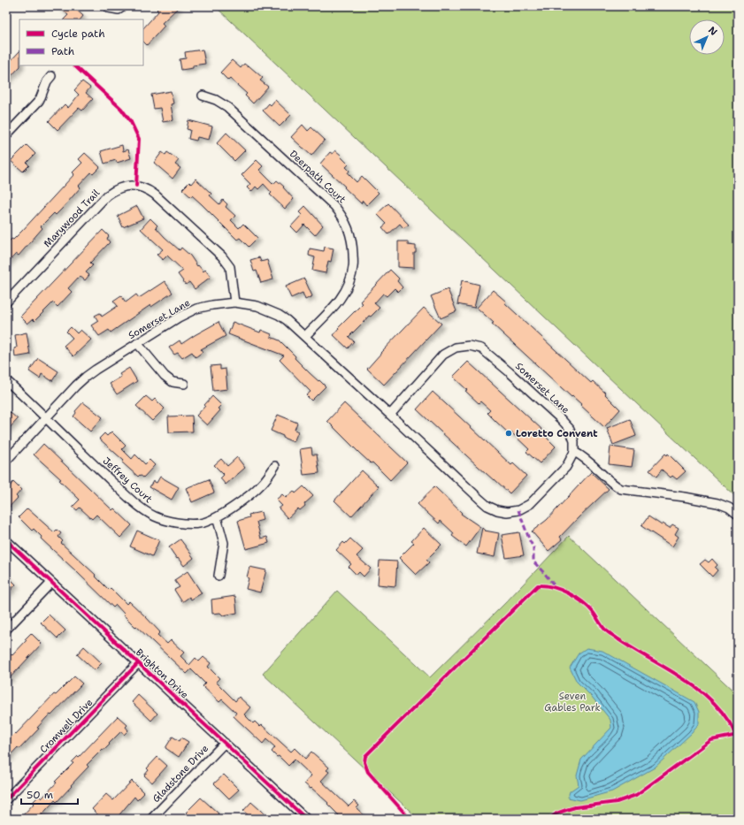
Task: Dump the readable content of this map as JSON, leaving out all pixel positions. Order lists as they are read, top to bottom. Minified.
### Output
{"streets":{"street":["Deerpath Court","Marywood Trail","Somerset Lane","Jeffrey Court","Brighton Drive","Cromwell Drive","Gladstone Drive"]},"crossings":[["Deerpath Court","Somerset Lane"],["Marywood Trail","Somerset Lane"],["Somerset Lane","Jeffrey Court"],["Brighton Drive","Cromwell Drive"],["Brighton Drive","Gladstone Drive"]],"parks":["Seven Gables Park"],"places":["Loretto Convent"],"legend":["Cycle path","Path"],"scale_bar":"50 m","north":"top right"}
